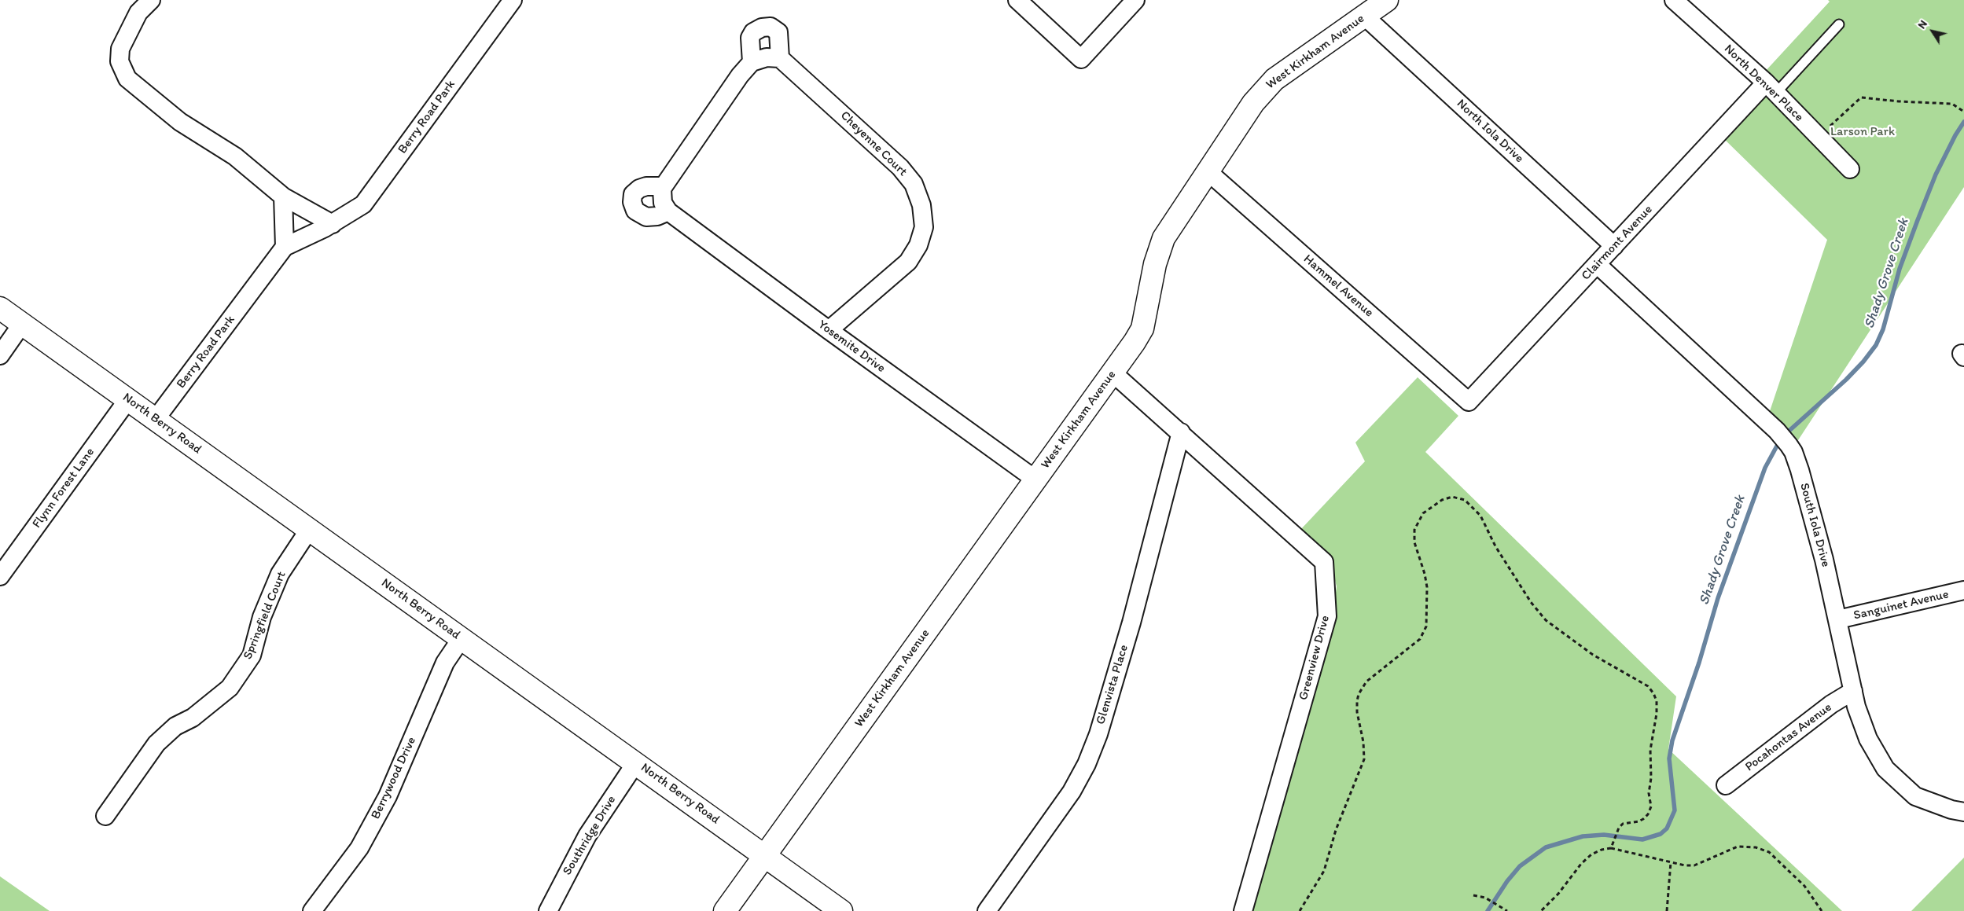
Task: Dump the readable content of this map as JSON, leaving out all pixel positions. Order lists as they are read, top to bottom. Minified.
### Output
{"streets":{"street":["West Kirkham Avenue","North Denver Place","Berry Road Park","North Iola Drive","Cheyenne Court","Clairmont Avenue","Hammel Avenue","Yosemite Drive","North Berry Road","Flynn Forest Lane","South Iola Drive","Sanguinet Avenue","Springfield Court","Greenview Drive","Glenvista Place","Pocahontas Avenue","Berrywood Drive","Southridge Drive"]},"crossings":[["West Kirkham Avenue","North Iola Drive"],["West Kirkham Avenue","Hammel Avenue"],["West Kirkham Avenue","Yosemite Drive"],["West Kirkham Avenue","North Berry Road"],["West Kirkham Avenue","Greenview Drive"],["North Denver Place","Clairmont Avenue"],["Berry Road Park","North Berry Road"],["North Iola Drive","Clairmont Avenue"],["Cheyenne Court","Yosemite Drive"],["Clairmont Avenue","Hammel Avenue"],["Clairmont Avenue","South Iola Drive"],["North Berry Road","Flynn Forest Lane"],["North Berry Road","Springfield Court"],["North Berry Road","Berrywood Drive"],["North Berry Road","Southridge Drive"],["South Iola Drive","Sanguinet Avenue"],["South Iola Drive","Pocahontas Avenue"],["Greenview Drive","Glenvista Place"]],"water":["Shady Grove Creek"],"parks":["Larson Park"],"north":"top left"}
